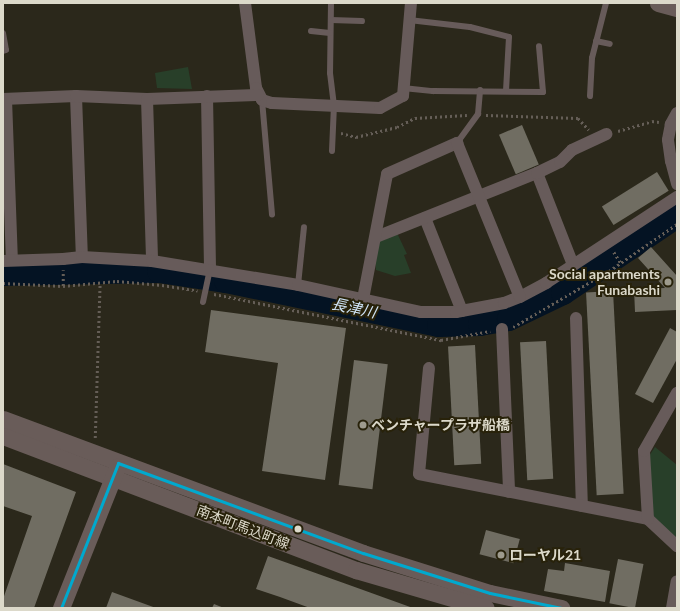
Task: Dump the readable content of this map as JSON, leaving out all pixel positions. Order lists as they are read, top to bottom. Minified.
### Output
{"streets":{"street":["南本町馬込町線"]},"water":["長津川"],"places":["Social apartments Funabashi","ベンチャープラザ船橋","ローヤル21"]}
